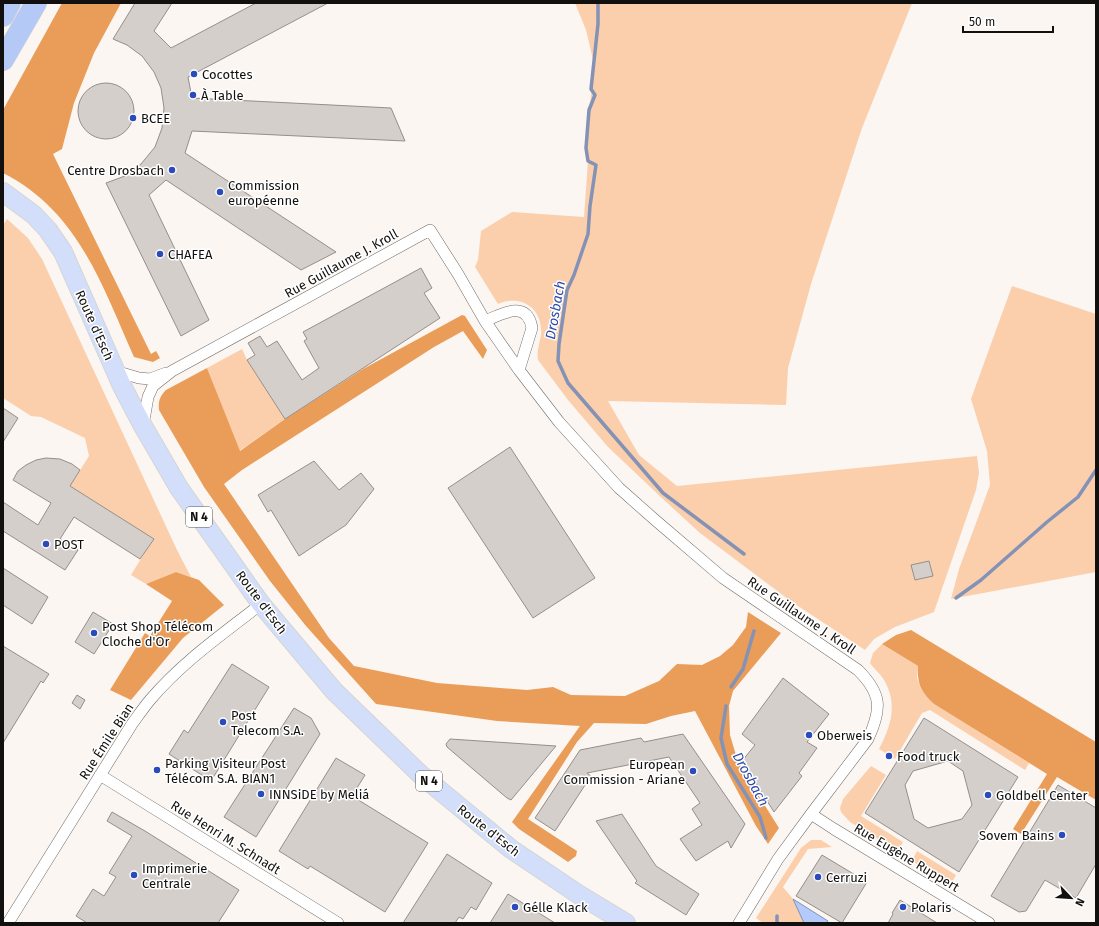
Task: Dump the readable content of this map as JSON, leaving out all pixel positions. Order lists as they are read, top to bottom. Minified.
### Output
{"streets":{"main road":["Route d'Esch","N 4"],"street":["Rue Guillaume J. Kroll","Rue Émile Bian","Rue Henri M. Schnadt","Rue Eugène Ruppert"]},"crossings":[["Rue Guillaume J. Kroll","Route d'Esch"],["Rue Guillaume J. Kroll","Rue Eugène Ruppert"],["Route d'Esch","Rue Émile Bian"],["Rue Émile Bian","Rue Henri M. Schnadt"]],"water":["Drosbach"],"places":["Cocottes","À Table","BCEE","Centre Drosbach","Commission européenne","CHAFEA","POST","Post Shop Télécom Cloche d'Or","Post Telecom S.A.","Oberweis","Food truck","Parking Visiteur Post Télécom S.A. BIAN1","European Commission - Ariane","INNSiDE by Meliá","Goldbell Center","Sovem Bains","Imprimerie Centrale","Cerruzi","Gélle Klack","Polaris"],"scale_bar":"50 m","north":"bottom right"}
